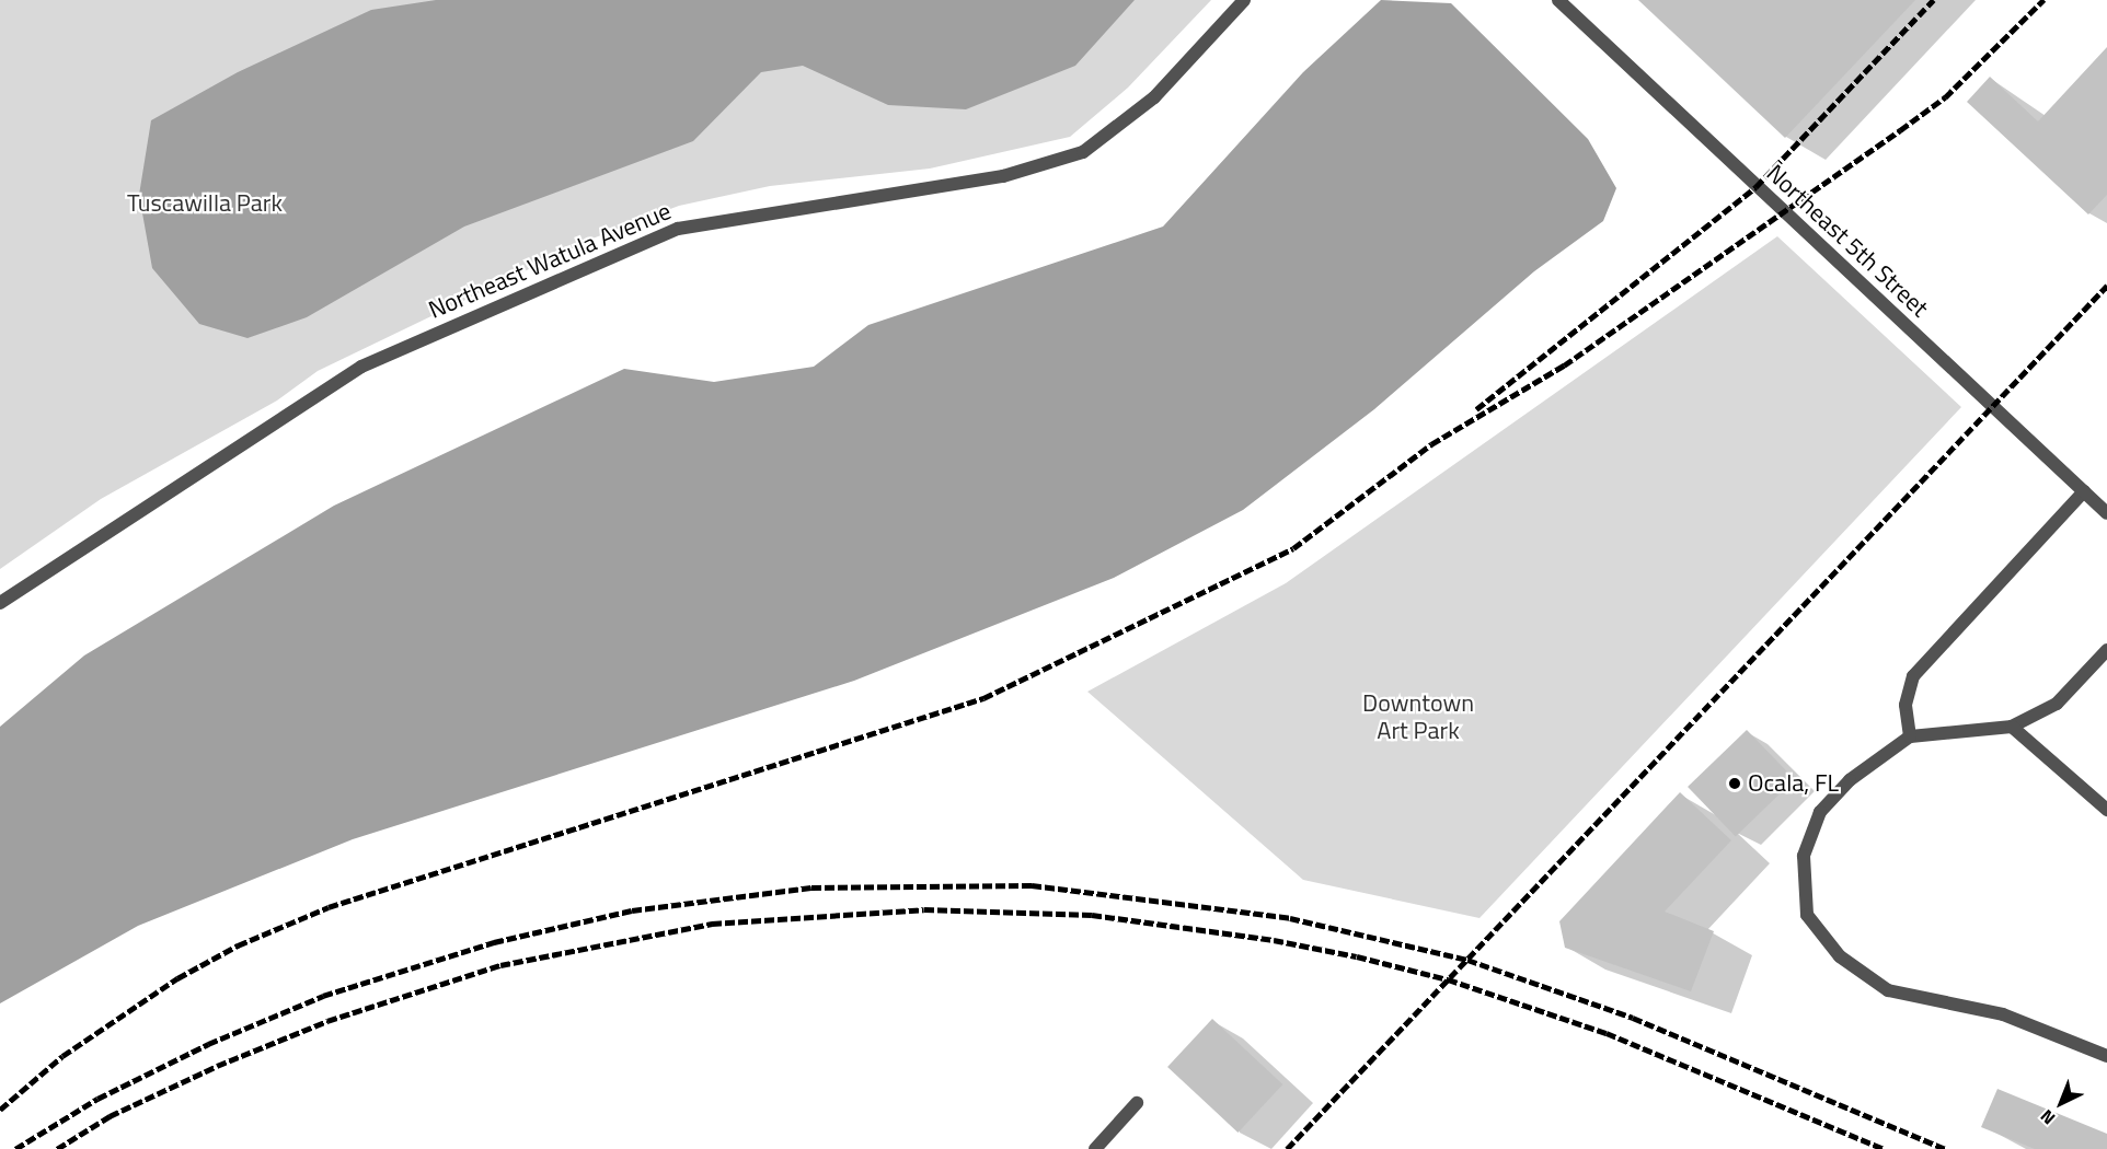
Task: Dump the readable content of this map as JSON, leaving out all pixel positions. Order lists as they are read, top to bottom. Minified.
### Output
{"streets":{"street":["Northeast 5th Street","Northeast Watula Avenue"]},"parks":["Tuscawilla Park","Downtown Art Park"],"places":["Ocala, FL"],"north":"bottom left"}
